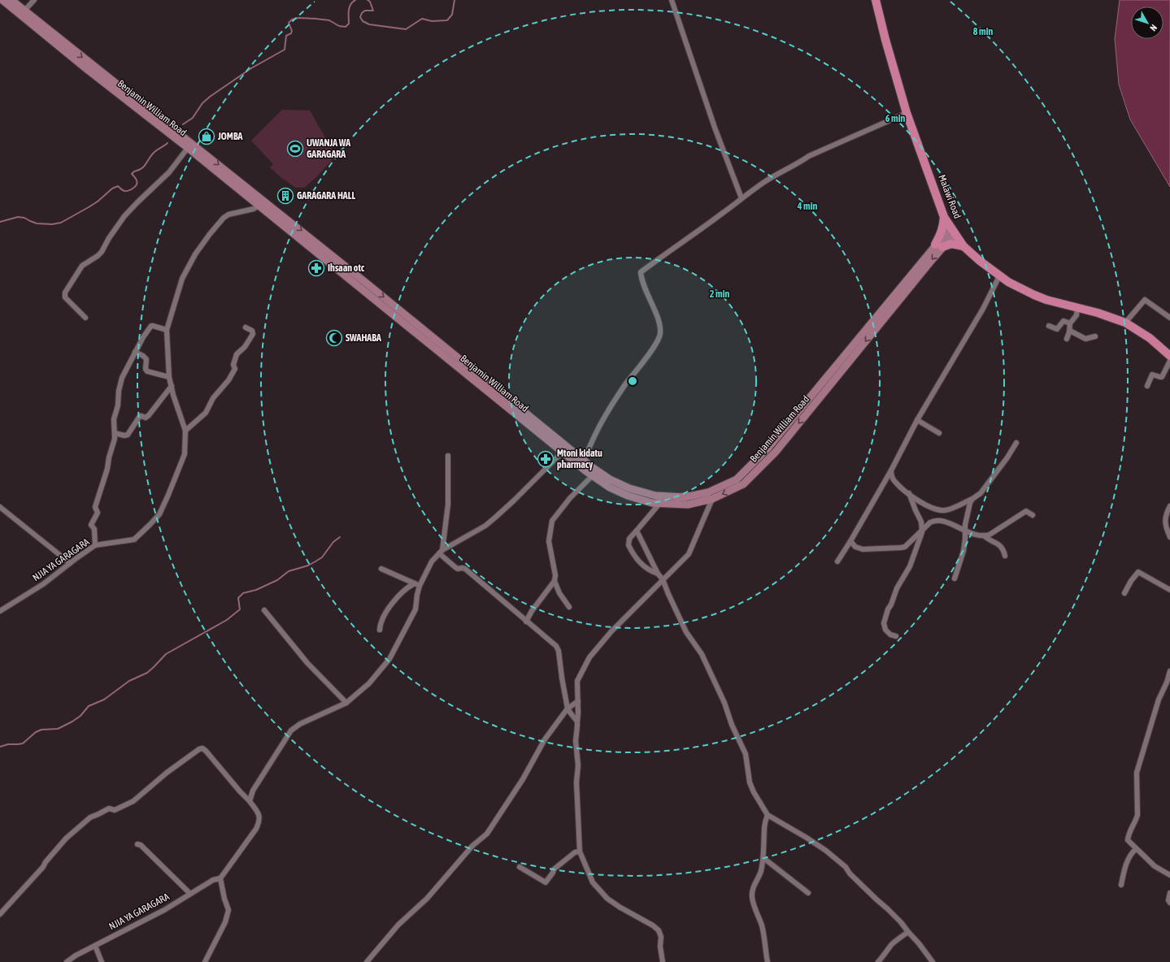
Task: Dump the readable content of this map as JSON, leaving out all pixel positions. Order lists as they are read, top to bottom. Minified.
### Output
{"streets":{"main road":["Benjamin William Road","Malawi Road"],"street":["NJIA YA GARAGARA"]},"crossings":[["Benjamin William Road","Malawi Road"],["Benjamin William Road","NJIA YA GARAGARA"]],"places":{"shop":["JOMBA"],"sports":["UWANJA WA GARAGARA"],"building":["GARAGARA HALL"],"pharmacy":["Ihsaan otc","Mtoni kidatu pharmacy"],"mosque":["SWAHABA"]},"north":"bottom right","rings":["8 min","6 min","4 min","2 min"]}
